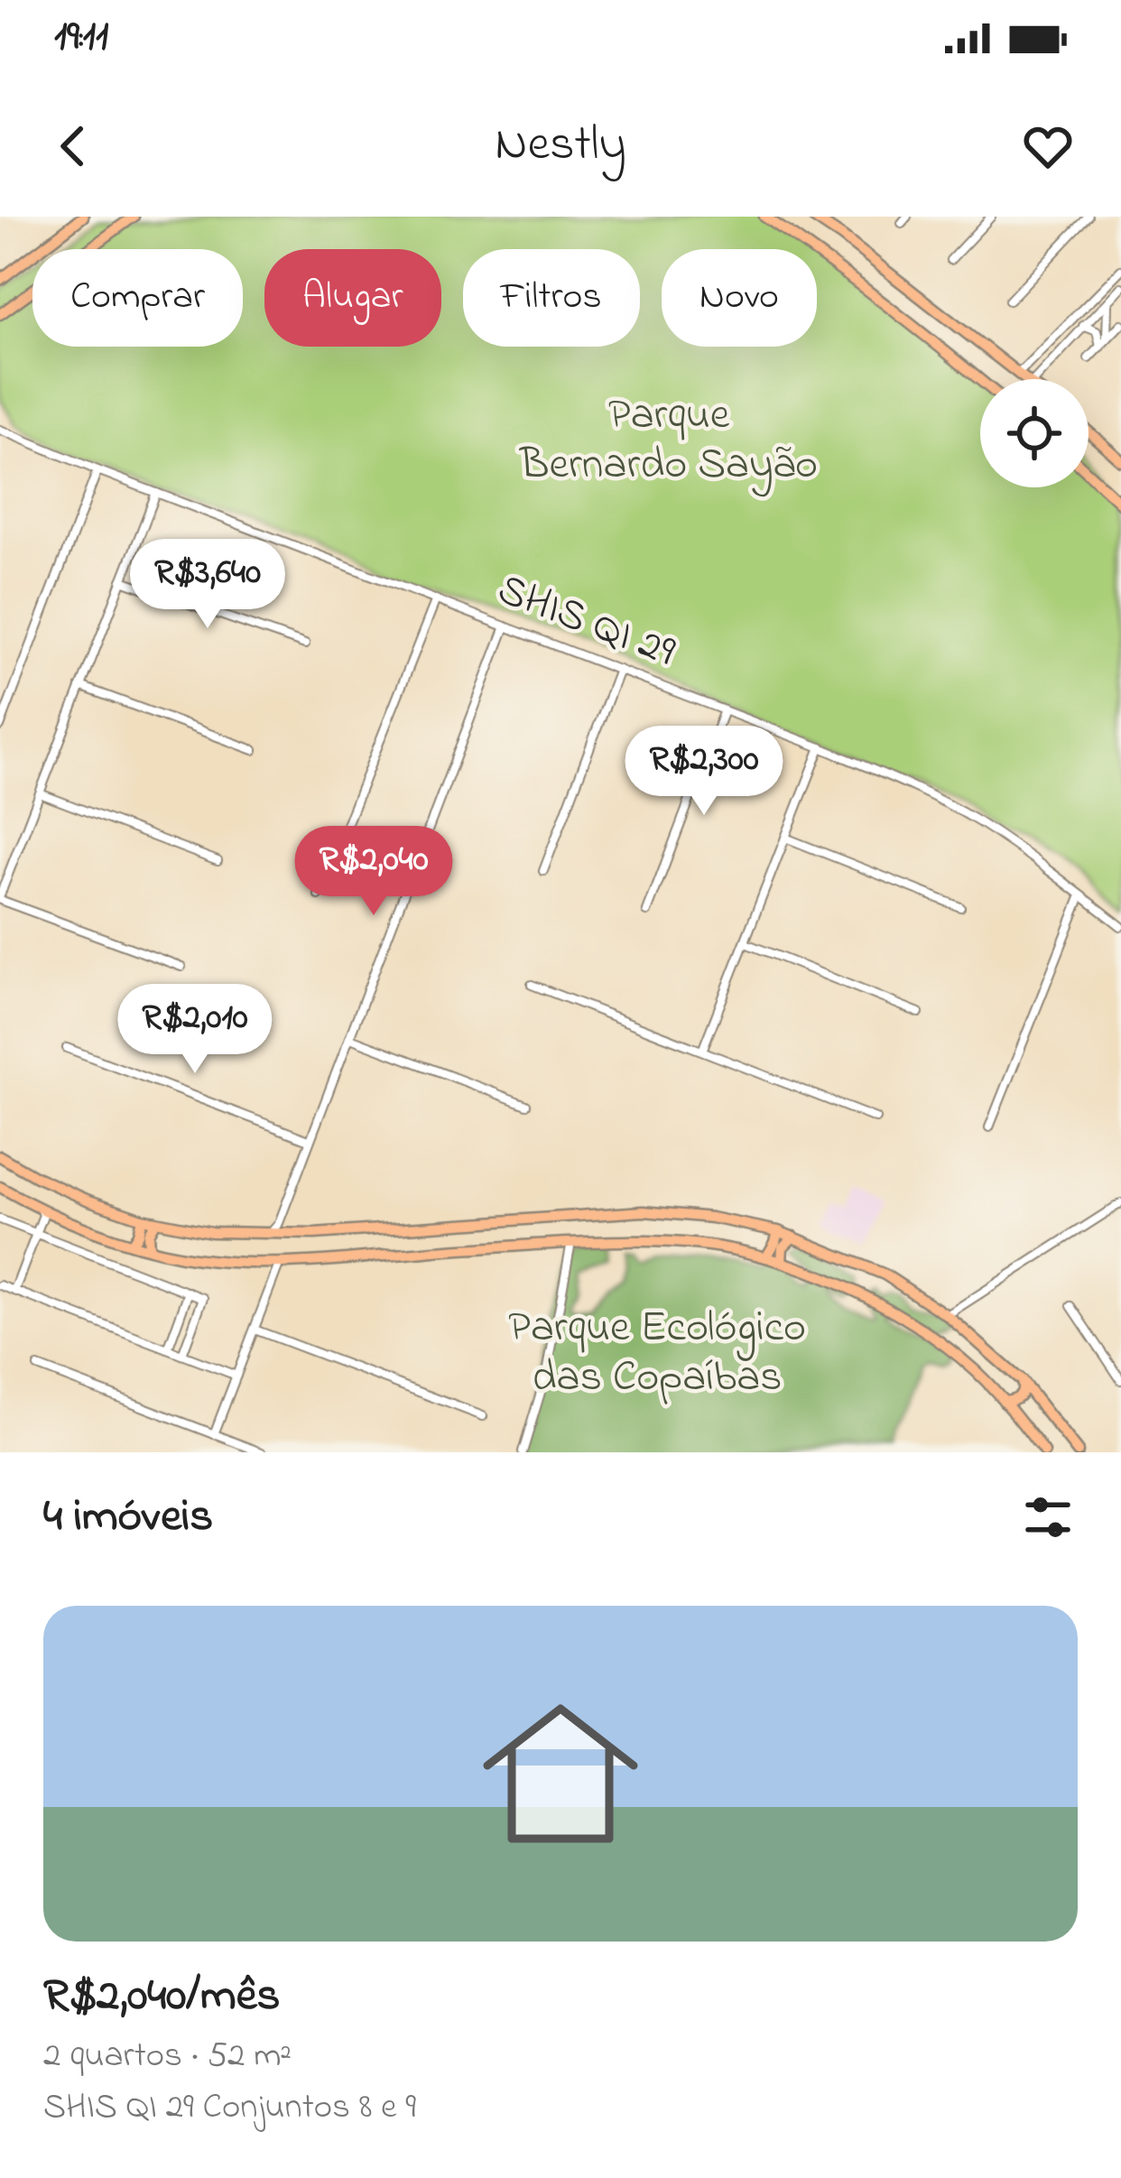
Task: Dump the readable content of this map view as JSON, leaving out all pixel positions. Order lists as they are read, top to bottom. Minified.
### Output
{"streets":{"street":["SHIS QI 29"]},"parks":["Parque Bernardo Sayão","Parque Ecológico das Copaíbas"],"page":{"status":"19:11","header":"Nestly","chip":["Comprar","Alugar","Filtros","Novo"],"price":["R$3,640","R$2,300","R$2,040","R$2,010"],"heading":"4 imóveis","list":[{"name":"R$2,040/mês","note":"2 quartos · 52 m² · SHIS QI 29 Conjuntos 8 e 9"}]}}
